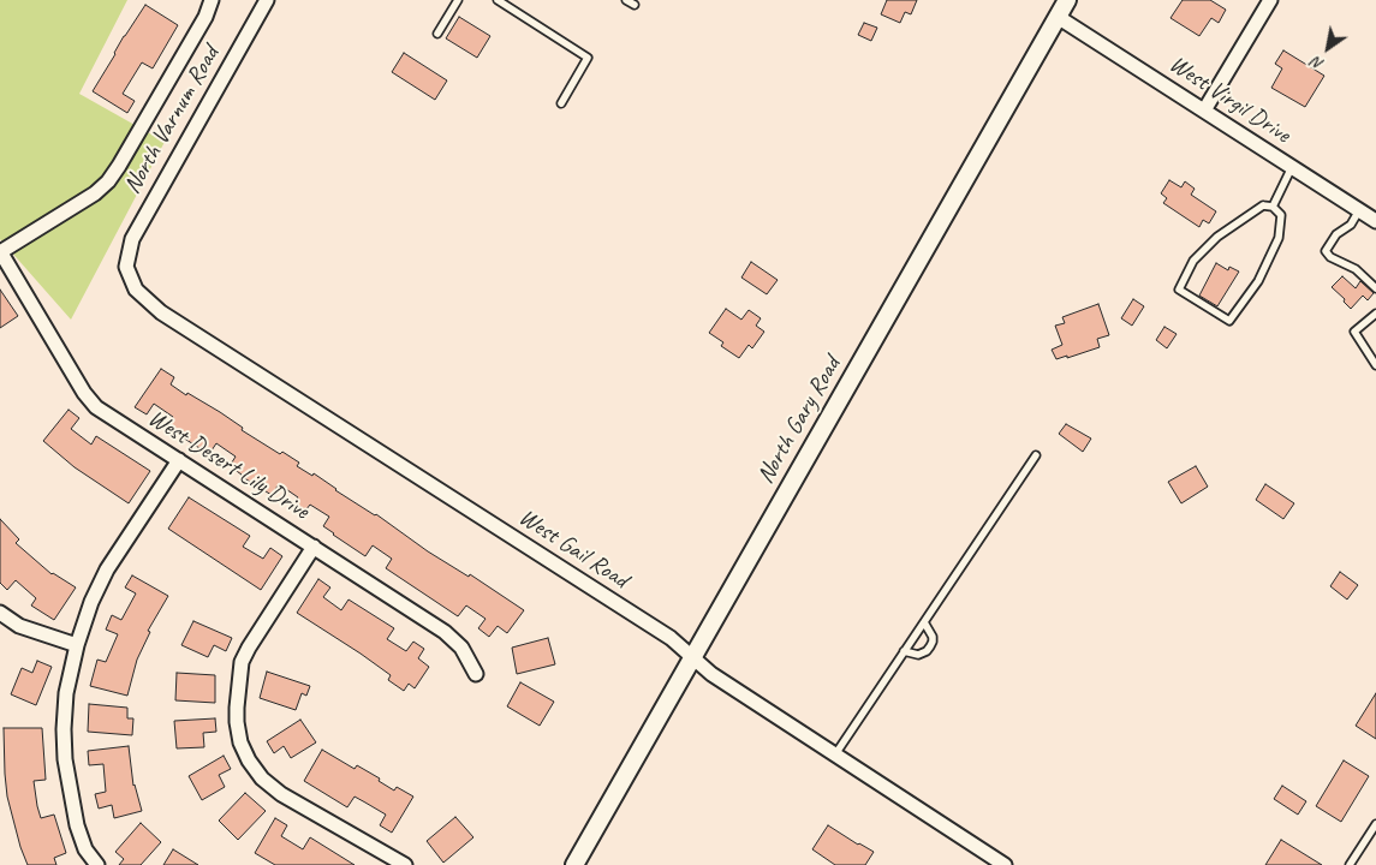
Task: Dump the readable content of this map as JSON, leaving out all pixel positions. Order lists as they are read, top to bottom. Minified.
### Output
{"streets":{"street":["West Virgil Drive","North Varnum Road","North Gary Road","West Desert Lily Drive","West Gail Road"]},"crossings":[["West Virgil Drive","North Gary Road"],["North Varnum Road","West Gail Road"],["North Gary Road","West Gail Road"]],"north":"bottom left"}
